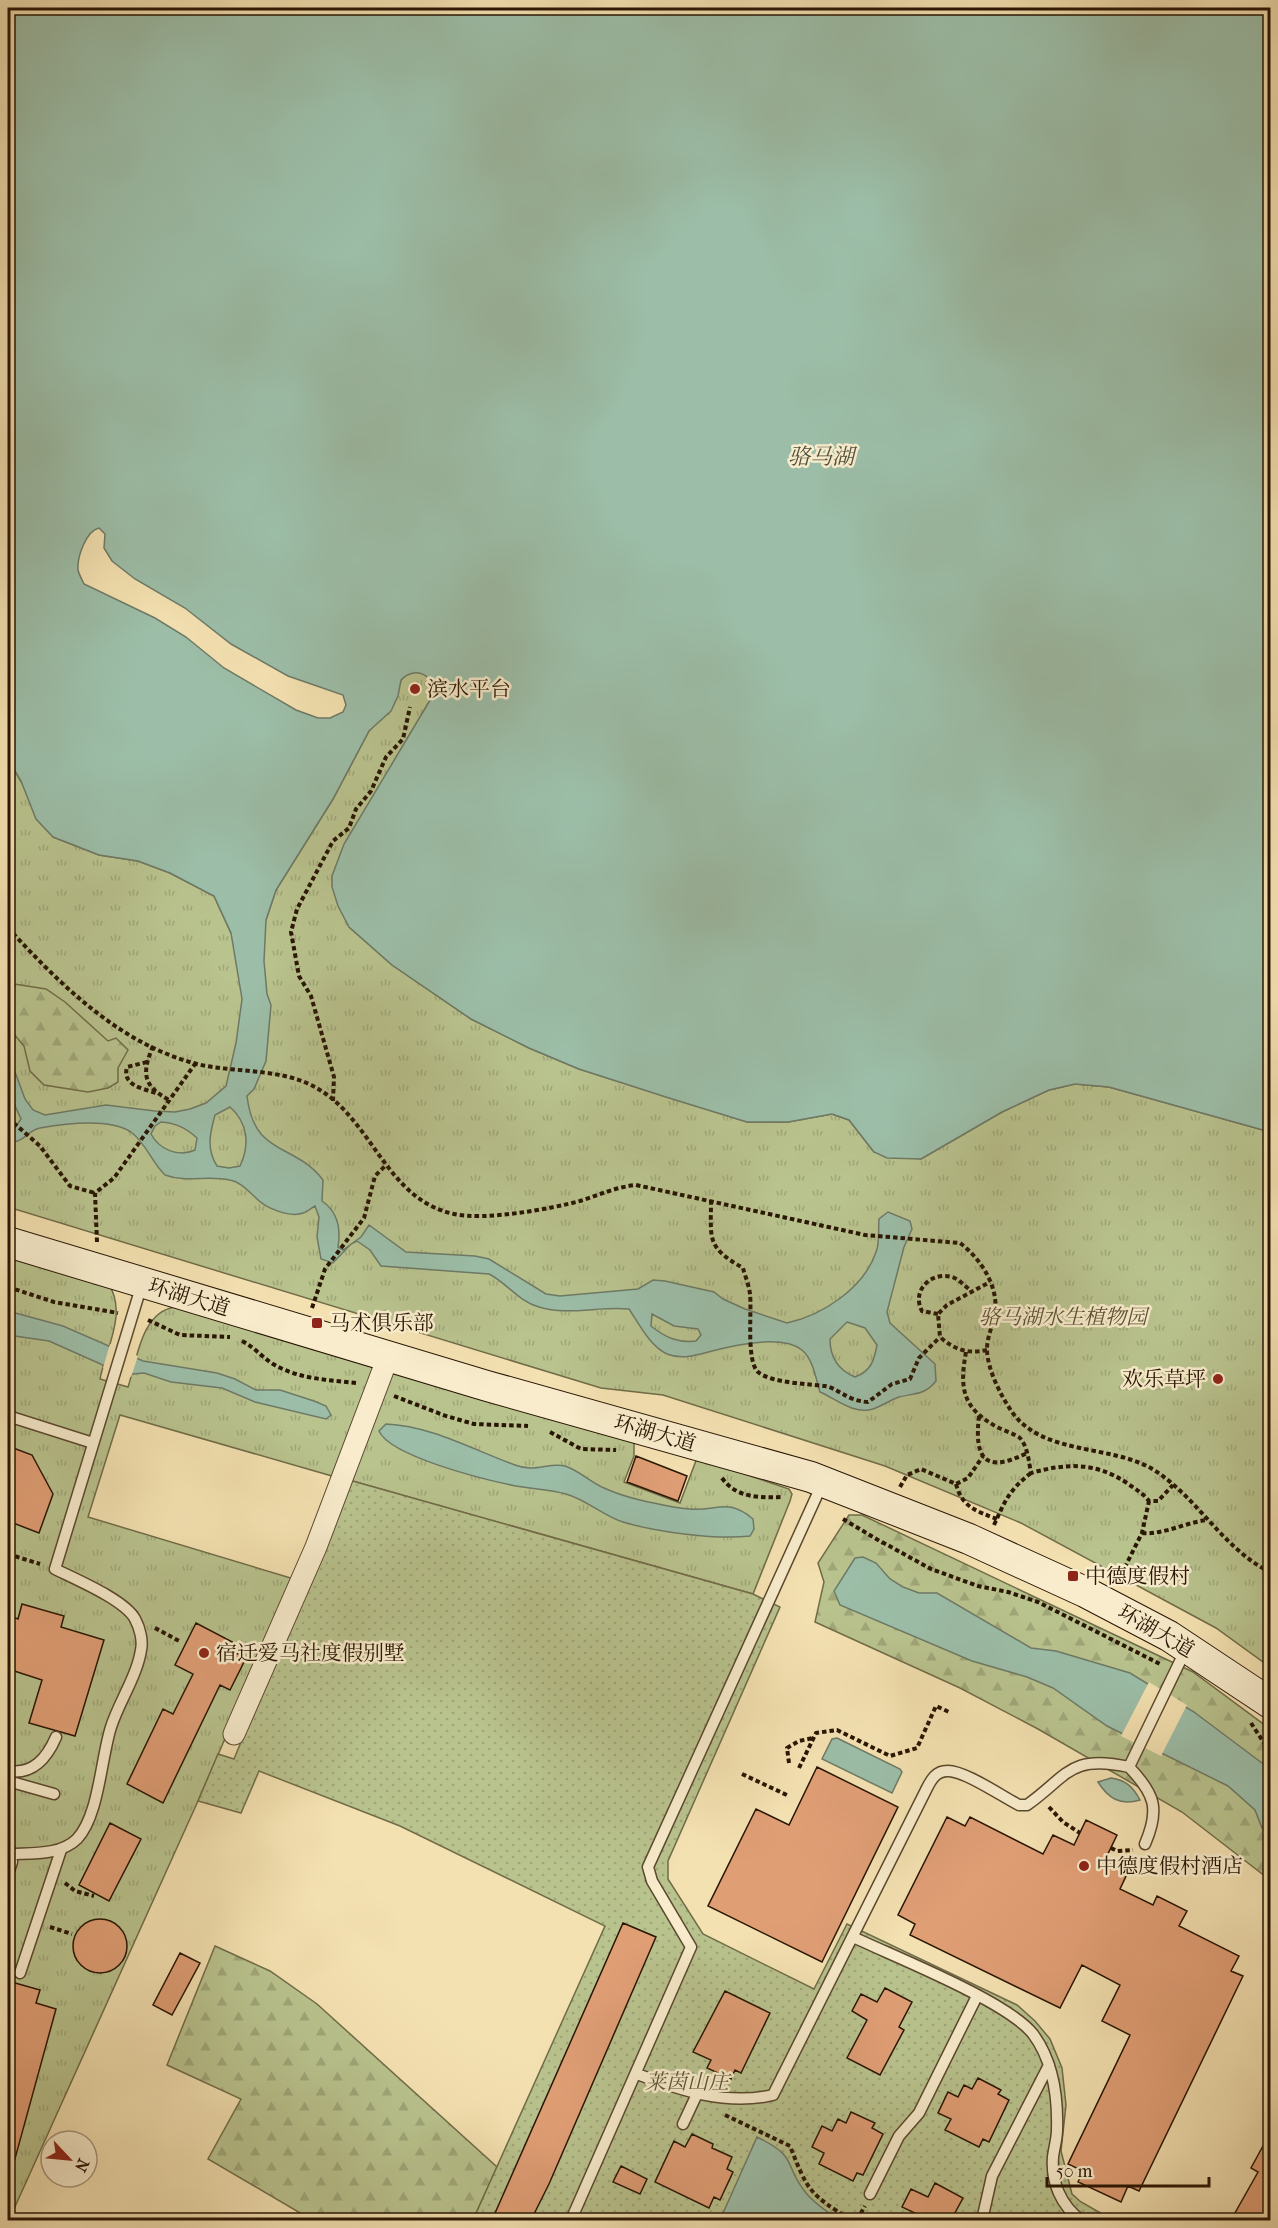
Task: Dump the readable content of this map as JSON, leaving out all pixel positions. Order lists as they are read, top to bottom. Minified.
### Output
{"streets":{"street":["环湖大道"]},"water":["骆马湖"],"parks":["骆马湖水生植物园","莱茵山庄"],"places":{"other":["滨水平台","欢乐草坪","宿迁爱马社度假别墅","中德度假村酒店"],"transit":["马术俱乐部","中德度假村"]},"scale_bar":"50 m","north":"bottom right"}
